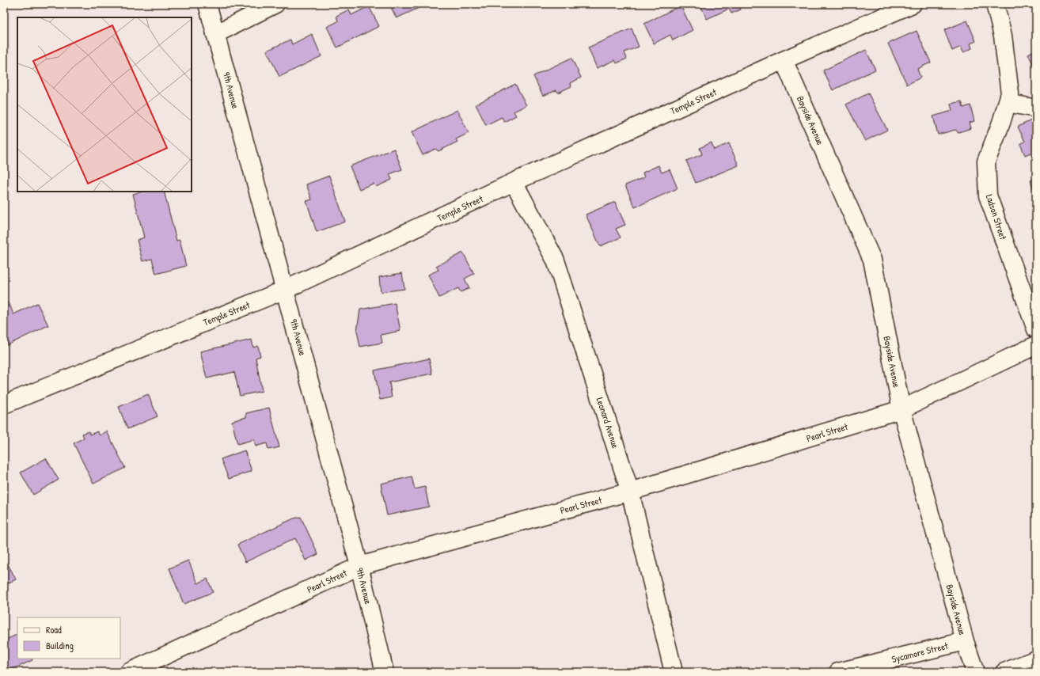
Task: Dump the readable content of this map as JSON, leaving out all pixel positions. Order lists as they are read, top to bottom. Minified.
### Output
{"streets":{"street":["9th Avenue","Temple Street","Bayside Avenue","Ladson Street","Leonard Avenue","Pearl Street","Sycamore Street"]},"crossings":[["9th Avenue","Temple Street"],["9th Avenue","Pearl Street"],["Temple Street","Bayside Avenue"],["Temple Street","Leonard Avenue"],["Bayside Avenue","Pearl Street"],["Bayside Avenue","Sycamore Street"],["Leonard Avenue","Pearl Street"]],"legend":["Road","Building"]}
